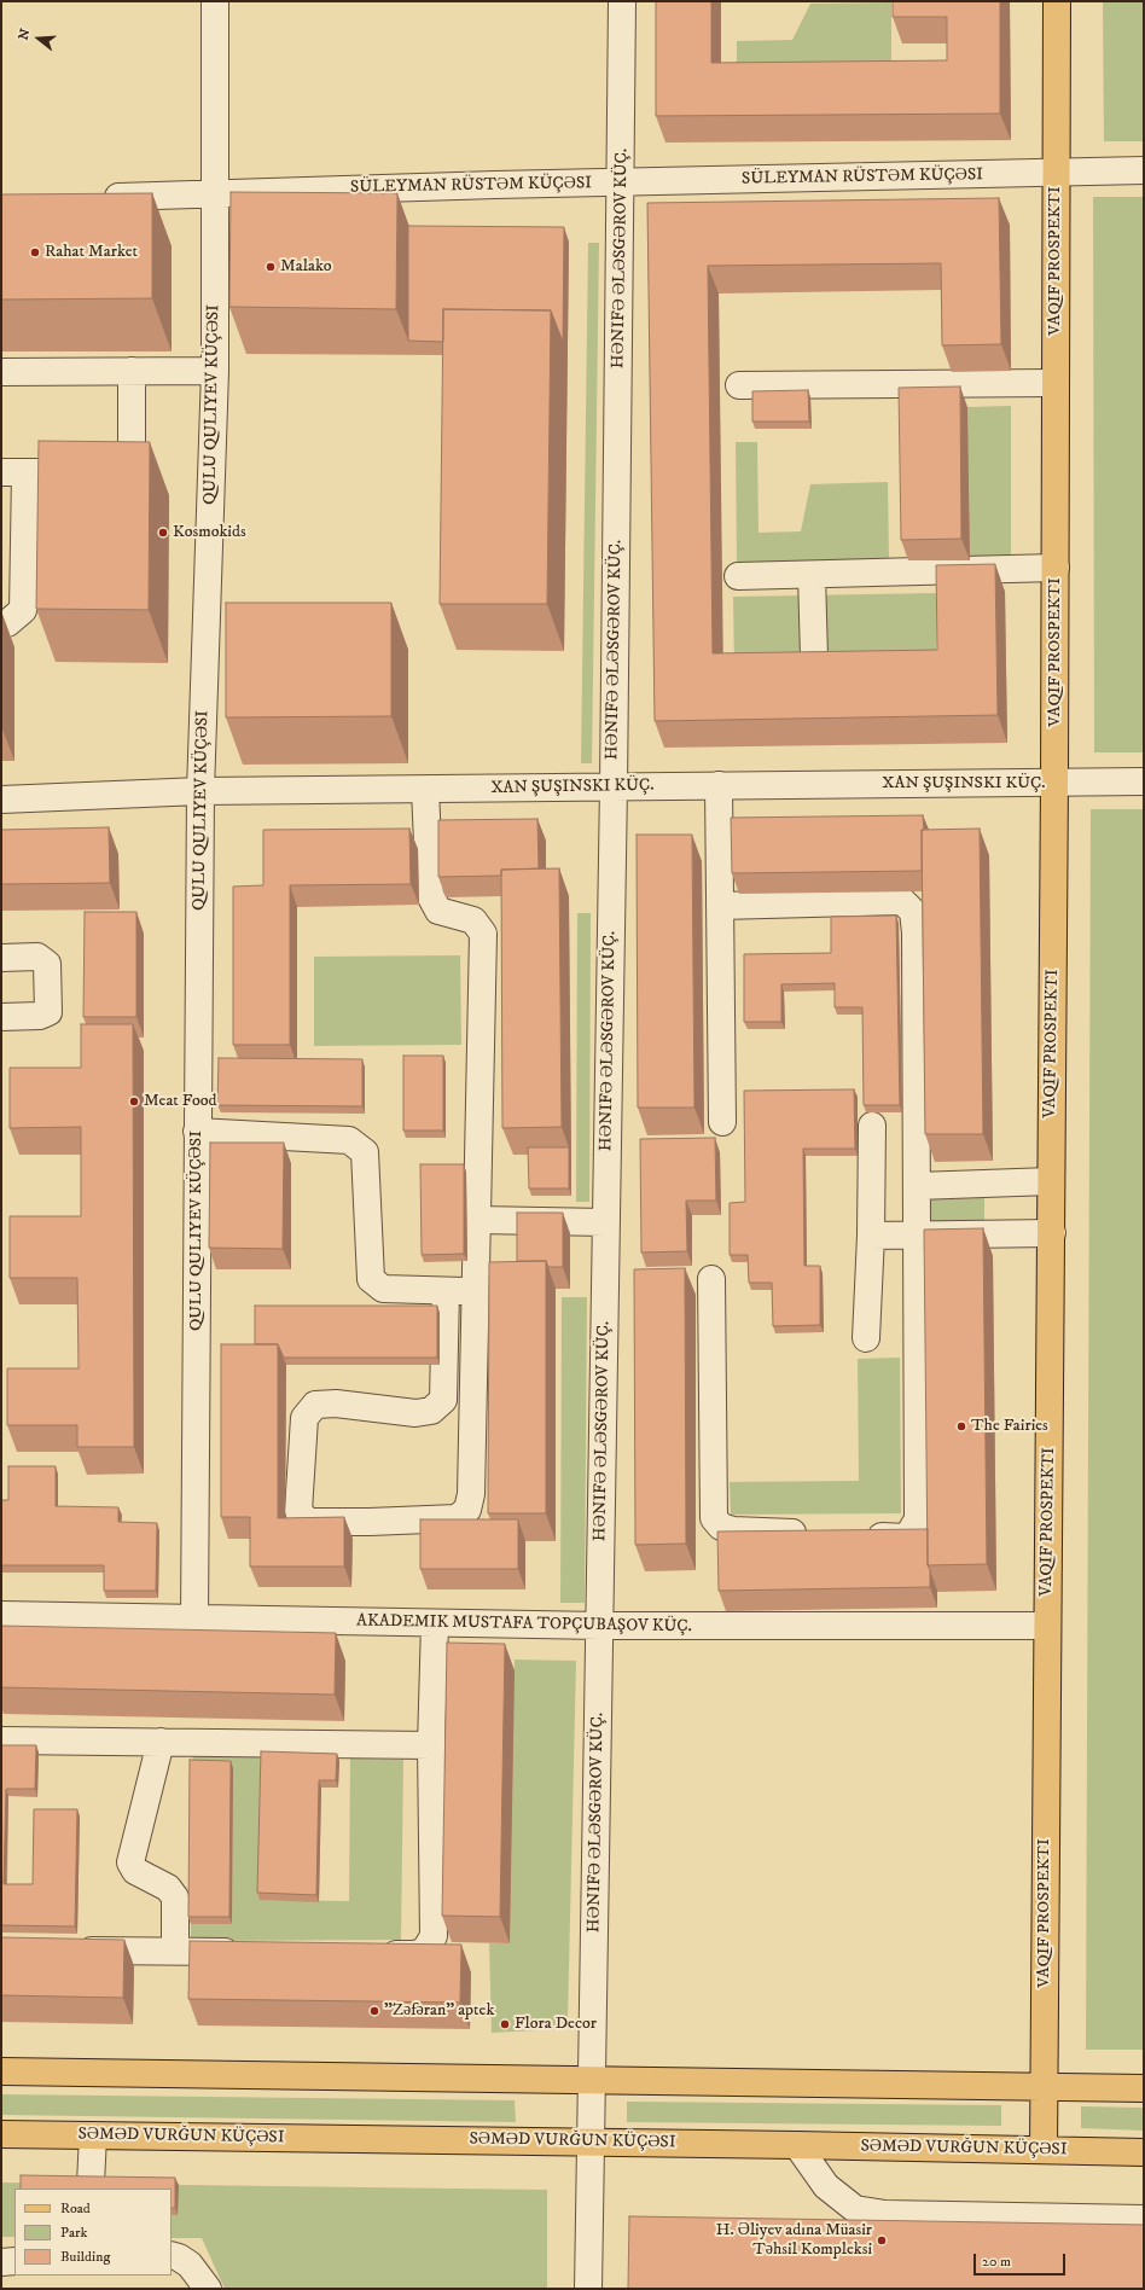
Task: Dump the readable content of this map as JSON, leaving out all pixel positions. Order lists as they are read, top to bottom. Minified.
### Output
{"streets":{"main road":["VAQIF PROSPEKTI","SƏMƏD VURĞUN KÜÇƏSI"],"street":["SÜLEYMAN RÜSTƏM KÜÇƏSI","HƏNIFƏ ƏLƏSGƏROV KÜÇ.","QULU QULIYEV KÜÇƏSI","XAN ŞUŞINSKI KÜÇ.","AKADEMIK MUSTAFA TOPÇUBAŞOV KÜÇ."]},"crossings":[["SÜLEYMAN RÜSTƏM KÜÇƏSI","HƏNIFƏ ƏLƏSGƏROV KÜÇ."],["SÜLEYMAN RÜSTƏM KÜÇƏSI","VAQIF PROSPEKTI"],["SÜLEYMAN RÜSTƏM KÜÇƏSI","QULU QULIYEV KÜÇƏSI"],["HƏNIFƏ ƏLƏSGƏROV KÜÇ.","XAN ŞUŞINSKI KÜÇ."],["HƏNIFƏ ƏLƏSGƏROV KÜÇ.","AKADEMIK MUSTAFA TOPÇUBAŞOV KÜÇ."],["HƏNIFƏ ƏLƏSGƏROV KÜÇ.","SƏMƏD VURĞUN KÜÇƏSI"],["VAQIF PROSPEKTI","XAN ŞUŞINSKI KÜÇ."],["VAQIF PROSPEKTI","AKADEMIK MUSTAFA TOPÇUBAŞOV KÜÇ."],["VAQIF PROSPEKTI","SƏMƏD VURĞUN KÜÇƏSI"],["QULU QULIYEV KÜÇƏSI","XAN ŞUŞINSKI KÜÇ."],["QULU QULIYEV KÜÇƏSI","AKADEMIK MUSTAFA TOPÇUBAŞOV KÜÇ."]],"places":["Rahat Market","Malako","Kosmokids","Meat Food","The Fairies","\"Zəfəran\" aptek","Flora Decor","H. Əliyev adına Müasir Təhsil Kompleksi"],"legend":["Road","Park","Building"],"scale_bar":"20 m","north":"left"}
